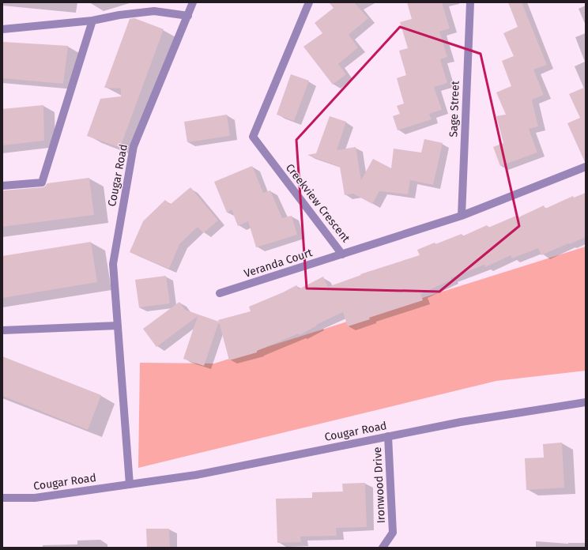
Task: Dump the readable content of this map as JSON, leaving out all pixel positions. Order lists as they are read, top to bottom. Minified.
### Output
{"streets":{"street":["Sage Street","Cougar Road","Creekview Crescent","Veranda Court","Ironwood Drive"]},"crossings":[["Sage Street","Creekview Crescent"],["Cougar Road","Ironwood Drive"],["Creekview Crescent","Veranda Court"]]}
